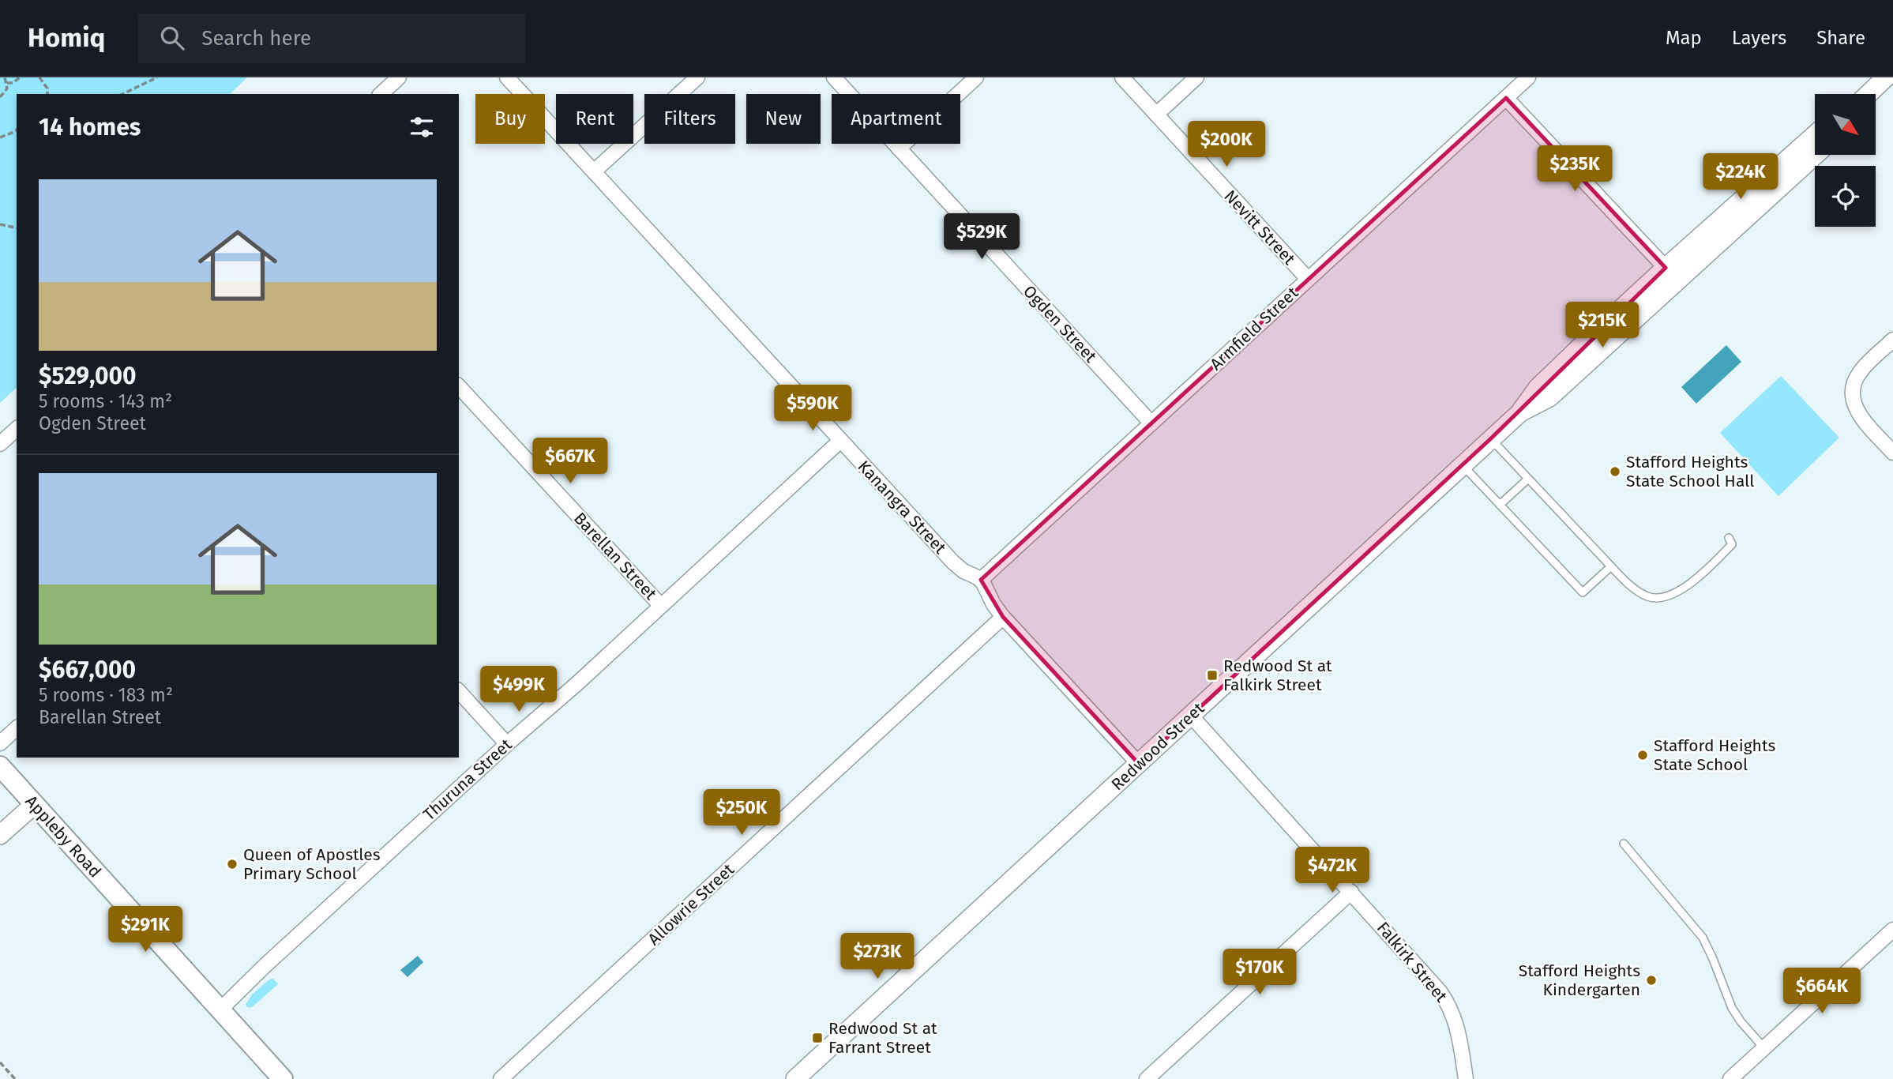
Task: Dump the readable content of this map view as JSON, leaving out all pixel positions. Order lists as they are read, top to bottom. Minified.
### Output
{"streets":{"main road":["Appleby Road"],"street":["Nevitt Street","Ogden Street","Armfield Street","Kanangra Street","Barellan Street","Redwood Street","Thuruna Street","Allowrie Street","Falkirk Street"]},"crossings":[["Nevitt Street","Armfield Street"],["Ogden Street","Armfield Street"],["Armfield Street","Kanangra Street"],["Kanangra Street","Redwood Street"],["Kanangra Street","Thuruna Street"],["Kanangra Street","Allowrie Street"],["Barellan Street","Thuruna Street"],["Redwood Street","Falkirk Street"],["Thuruna Street","Appleby Road"]],"places":{"other":["Stafford Heights State School Hall","Stafford Heights State School","Queen of Apostles Primary School","Stafford Heights Kindergarten"],"transit":["Redwood St at Falkirk Street","Redwood St at Farrant Street"]},"north":"bottom right","page":{"header":"Homiq","search":"Search here","nav":["Map","Layers","Share"],"chip":["Buy","Rent","Filters","New","Apartment"],"heading":"14 homes","price":["$200K","$235K","$224K","$529K","$215K","$590K","$667K","$499K","$250K","$472K","$291K","$273K","$170K","$664K"],"list":[{"name":"$529,000","note":"5 rooms · 143 m² · Ogden Street"},{"name":"$667,000","note":"5 rooms · 183 m² · Barellan Street"}]}}
